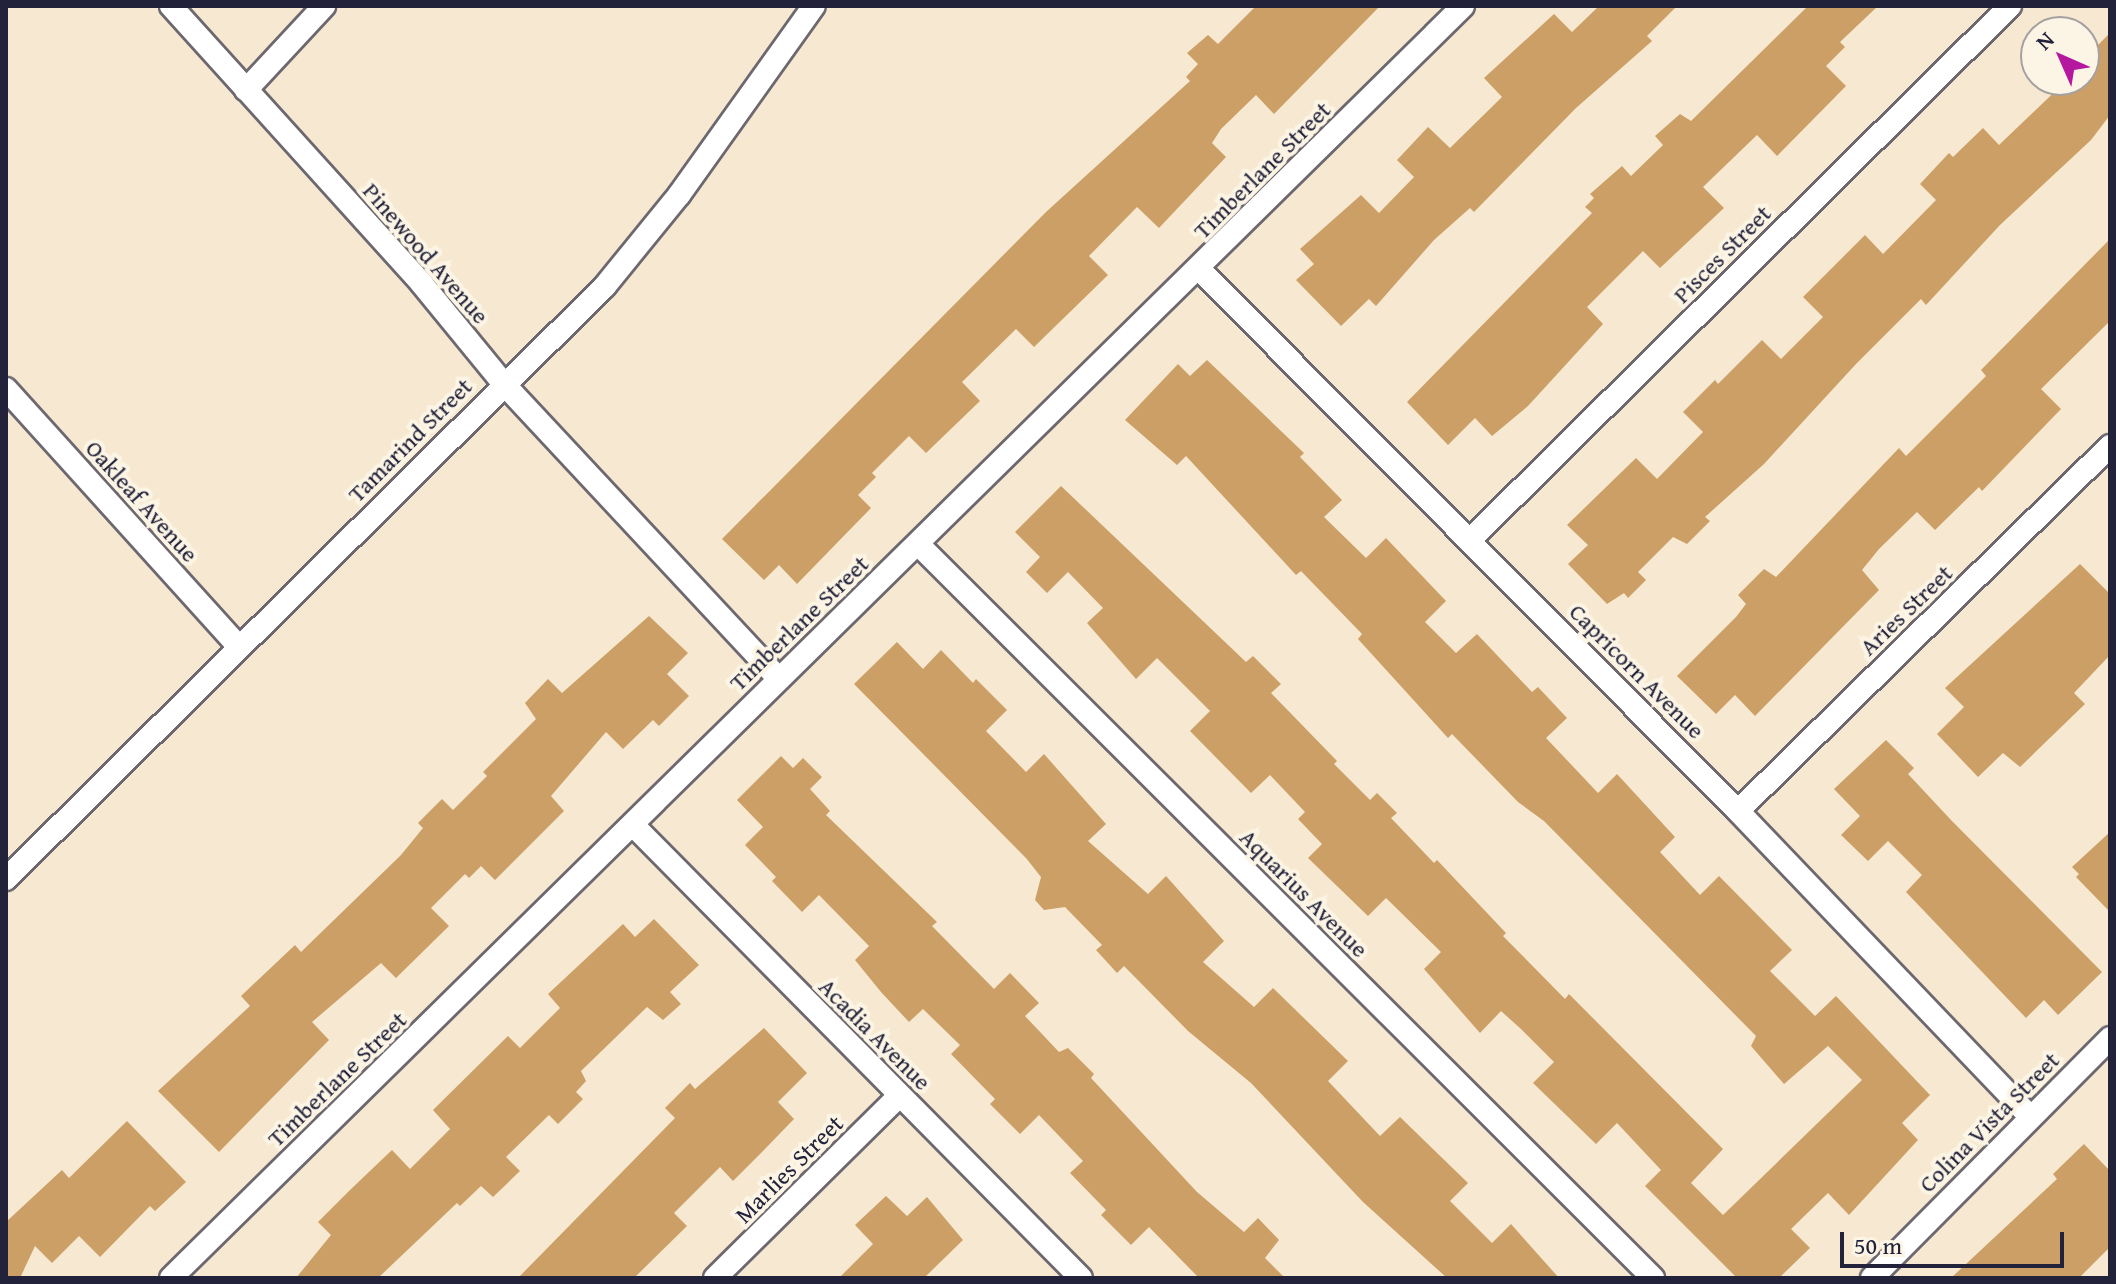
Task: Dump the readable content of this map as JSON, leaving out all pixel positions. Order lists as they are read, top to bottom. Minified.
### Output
{"streets":{"street":["Timberlane Street","Pinewood Avenue","Pisces Street","Tamarind Street","Oakleaf Avenue","Aries Street","Capricorn Avenue","Aquarius Avenue","Acadia Avenue","Colina Vista Street","Marlies Street"]},"crossings":[["Timberlane Street","Pinewood Avenue"],["Timberlane Street","Capricorn Avenue"],["Timberlane Street","Aquarius Avenue"],["Timberlane Street","Acadia Avenue"],["Pinewood Avenue","Tamarind Street"],["Pisces Street","Capricorn Avenue"],["Tamarind Street","Oakleaf Avenue"],["Aries Street","Capricorn Avenue"],["Capricorn Avenue","Colina Vista Street"],["Acadia Avenue","Marlies Street"]],"scale_bar":"50 m","north":"top left"}
